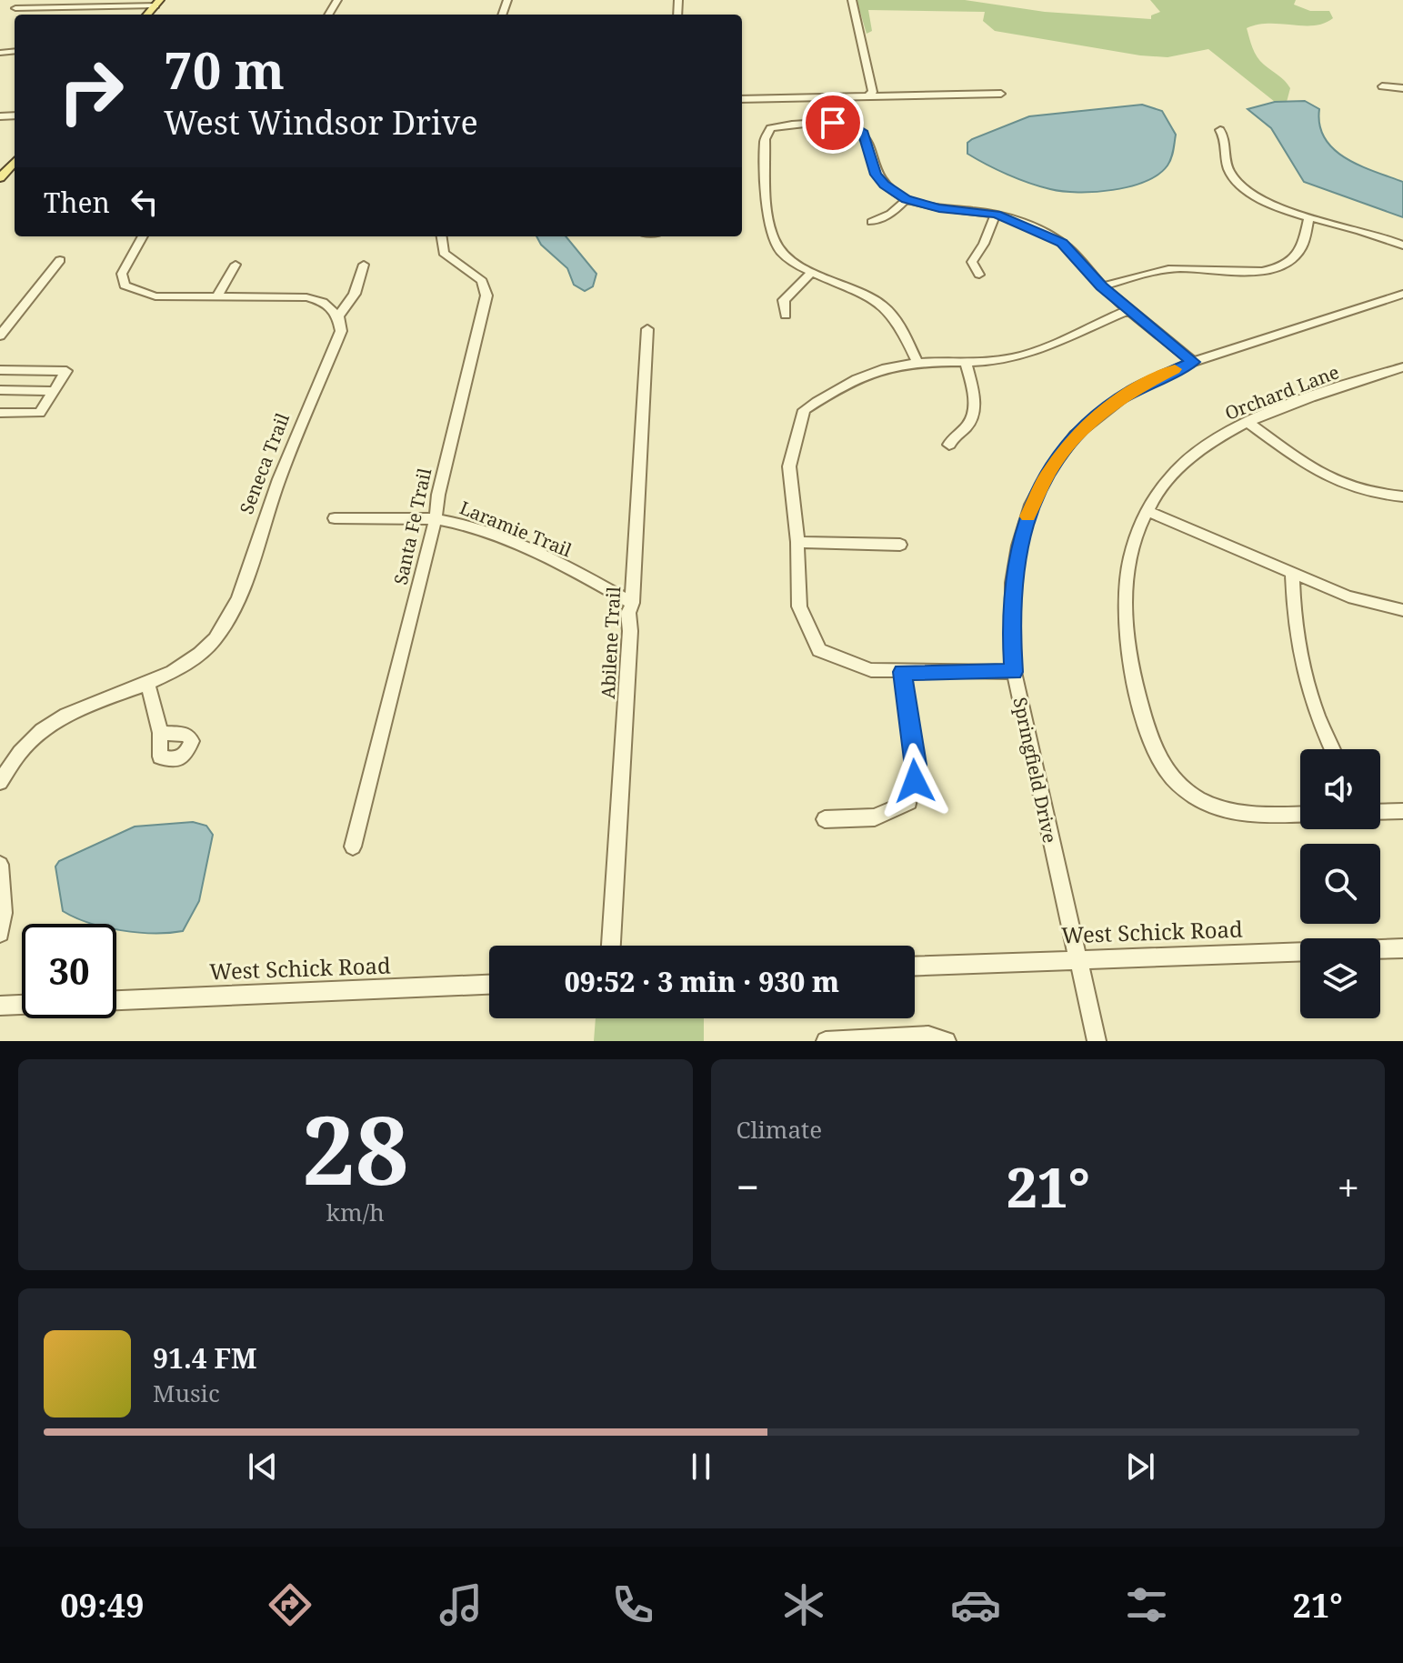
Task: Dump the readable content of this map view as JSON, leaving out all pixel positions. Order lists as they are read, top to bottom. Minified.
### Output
{"streets":{"street":["Orchard Lane","Seneca Trail","Santa Fe Trail","Laramie Trail","Abilene Trail","Springfield Drive","West Schick Road"]},"crossings":[["Santa Fe Trail","Laramie Trail"],["Laramie Trail","Abilene Trail"],["Springfield Drive","West Schick Road"]],"page":{"turn":["70 m","West Windsor Drive"],"then":"Then","limit":"30","trip":"09:52 · 3 min · 930 m","tile":[["28","km/h"],"Climate"],"heat":["−","21°","+"],"song":["91.4 FM","Music"],"tabs":["09:49","21°"]}}
